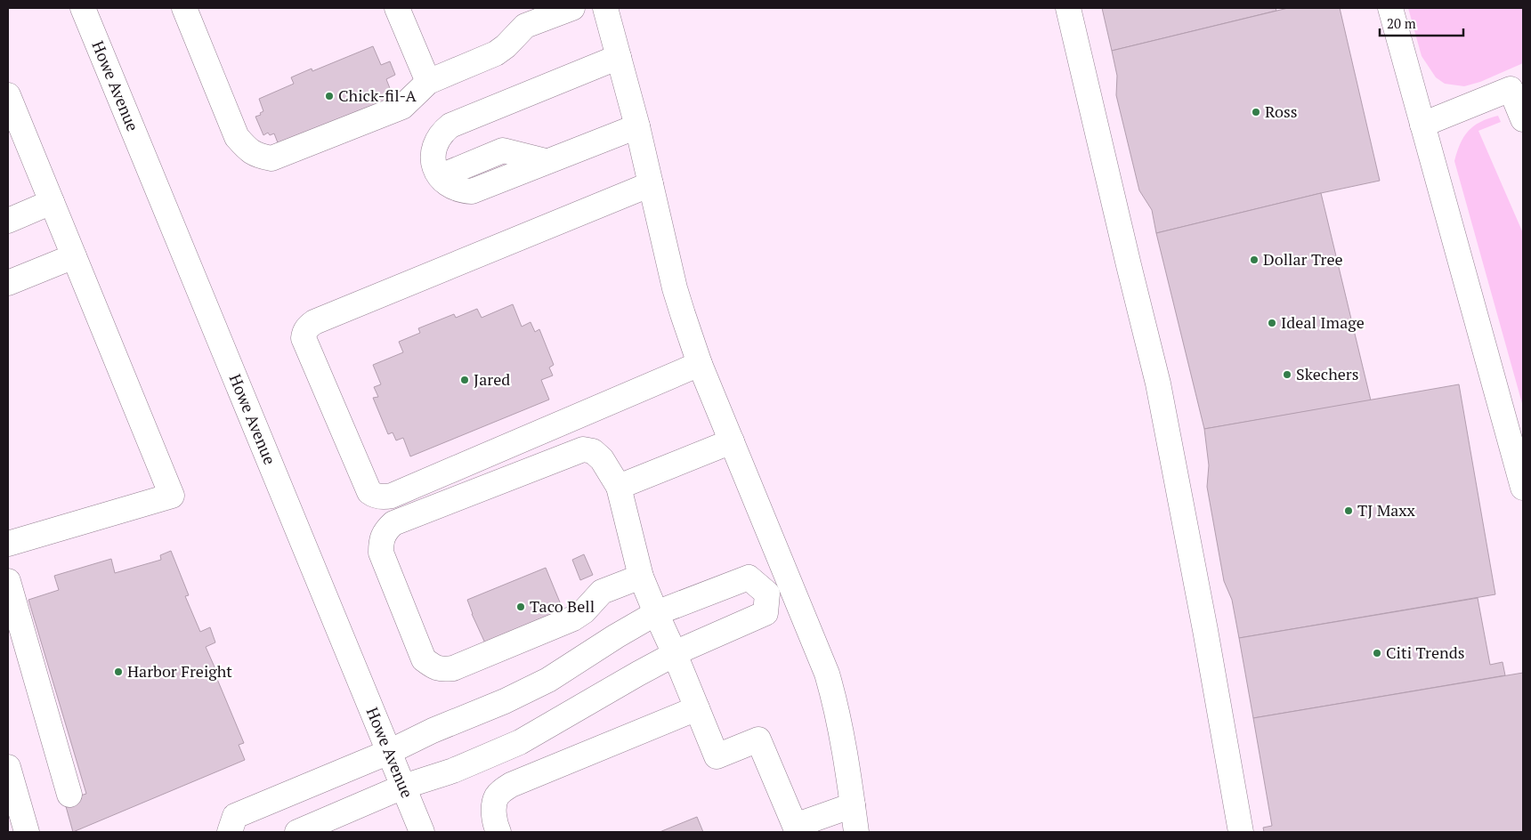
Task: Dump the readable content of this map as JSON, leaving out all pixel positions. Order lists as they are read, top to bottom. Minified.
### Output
{"streets":{"street":["Howe Avenue"]},"places":["Chick-fil-A","Ross","Dollar Tree","Ideal Image","Skechers","Jared","TJ Maxx","Taco Bell","Citi Trends","Harbor Freight"],"scale_bar":"20 m"}
